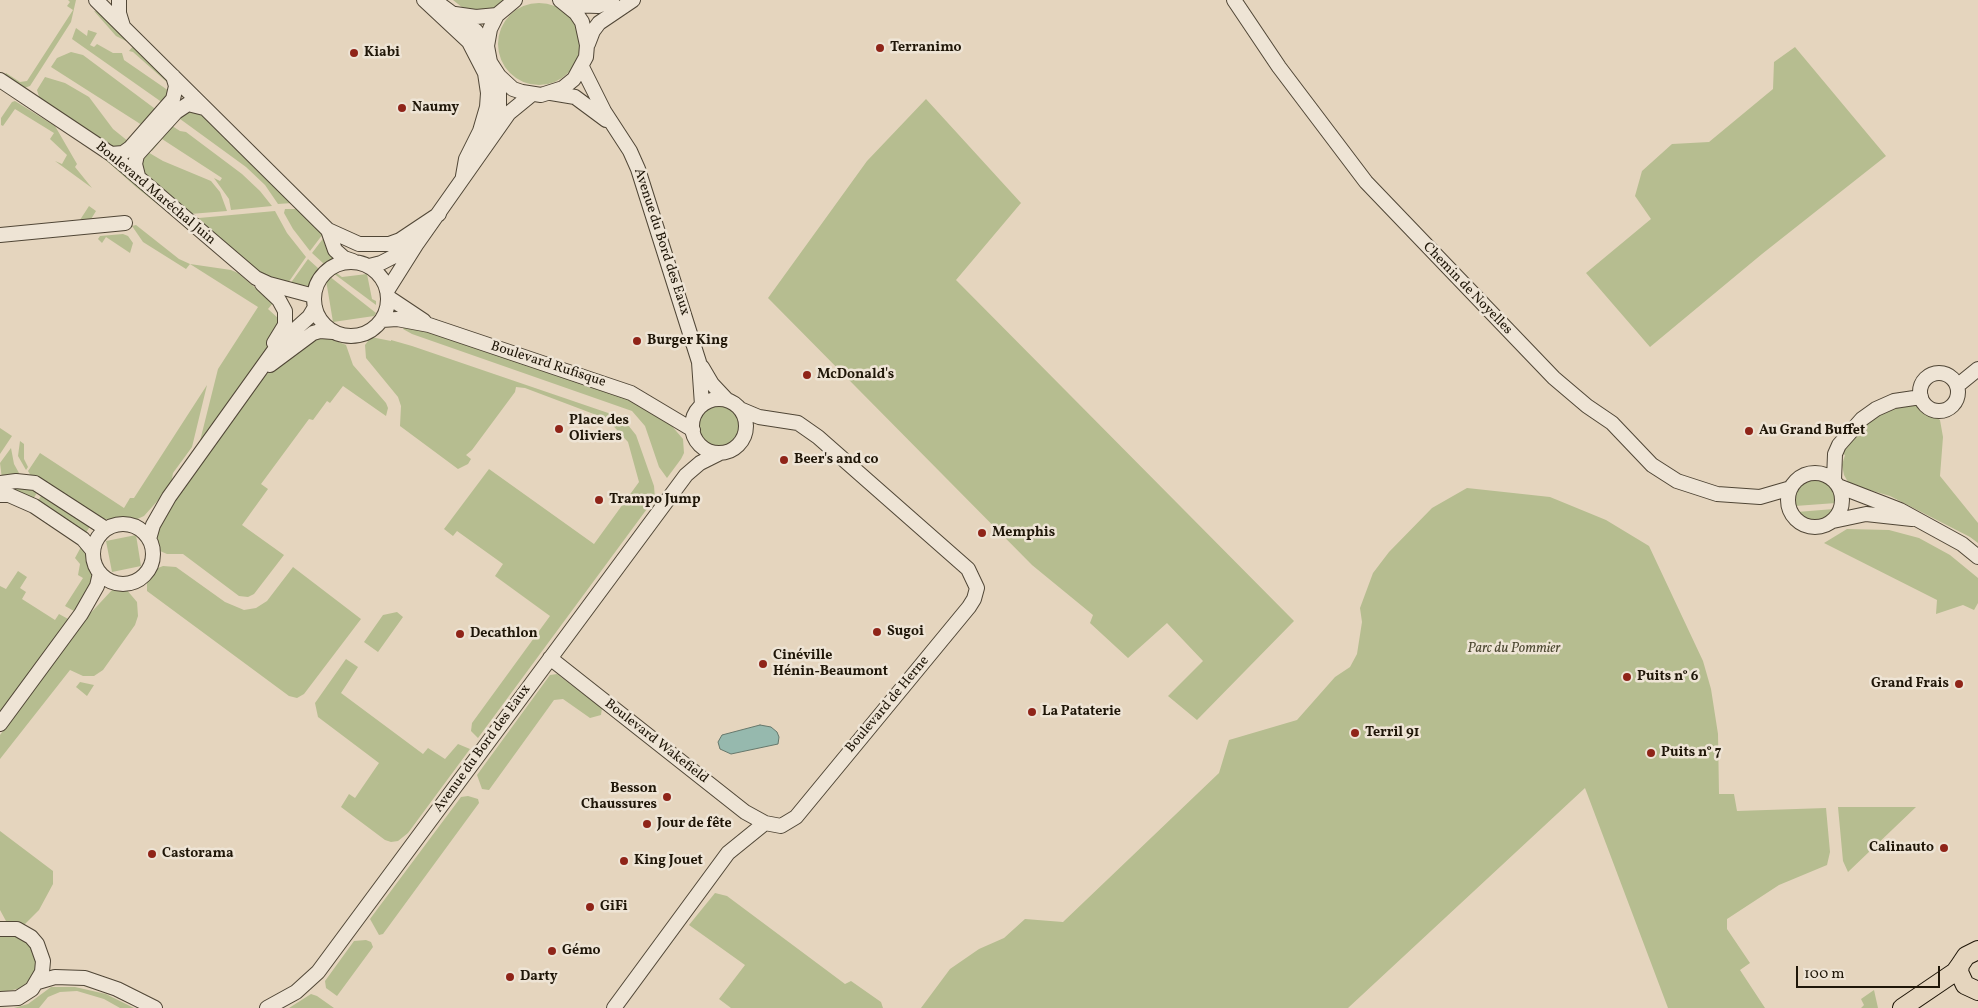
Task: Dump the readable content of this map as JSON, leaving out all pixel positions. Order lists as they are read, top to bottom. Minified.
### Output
{"streets":{"street":["Boulevard Maréchal Juin","Avenue du Bord des Eaux","Chemin de Noyelles","Boulevard Rufisque","Boulevard de Herne","Boulevard Wakefield"]},"crossings":[["Boulevard Maréchal Juin","Boulevard Rufisque"],["Avenue du Bord des Eaux","Boulevard Rufisque"],["Avenue du Bord des Eaux","Boulevard de Herne"],["Avenue du Bord des Eaux","Boulevard Wakefield"],["Boulevard Rufisque","Boulevard de Herne"],["Boulevard de Herne","Boulevard Wakefield"]],"parks":["Parc du Pommier"],"places":["Terranimo","Kiabi","Naumy","Burger King","McDonald's","Place des Oliviers","Au Grand Buffet","Beer's and co","Trampo Jump","Memphis","Sugoi","Decathlon","Cinéville Hénin-Beaumont","Puits n° 6","Grand Frais","La Pataterie","Terril 91","Puits n° 7","Besson Chaussures","Jour de fête","Calinauto","Castorama","King Jouet","GiFi","Gémo","Darty"],"scale_bar":"100 m"}
